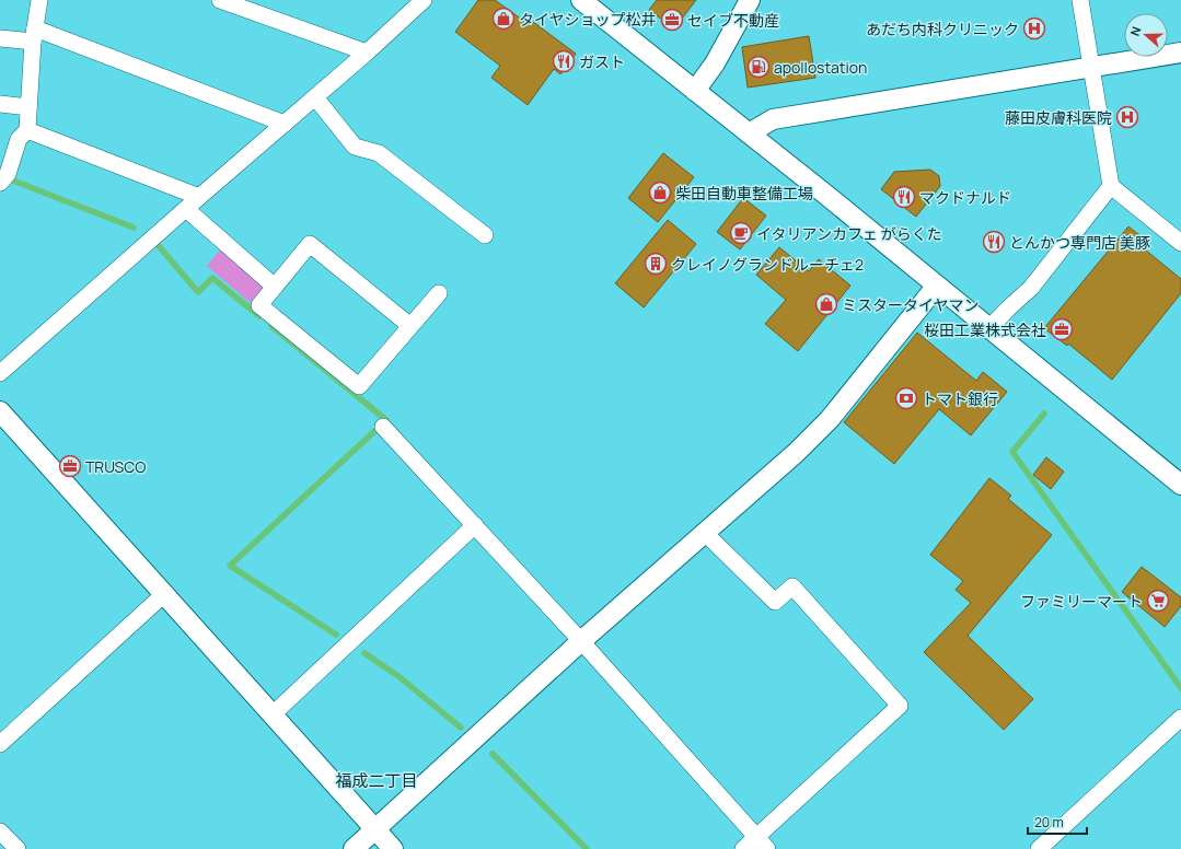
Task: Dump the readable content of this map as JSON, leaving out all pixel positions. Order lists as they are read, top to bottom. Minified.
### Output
{"districts":["福成二丁目"],"places":{"shop":["タイヤショップ松井","柴田自動車整備工場","ミスタータイヤマン"],"office":["セイブ不動産","桜田工業株式会社","TRUSCO"],"hospital":["あだち内科クリニック","藤田皮膚科医院"],"restaurant":["ガスト","マクドナルド","とんかつ専門店 美豚"],"fuel station":["apollostation"],"cafe":["イタリアンカフェ がらくた"],"building":["クレイノグランドルーチェ2"],"bank":["トマト銀行"],"supermarket":["ファミリーマート"]},"scale_bar":"20 m","north":"left"}
